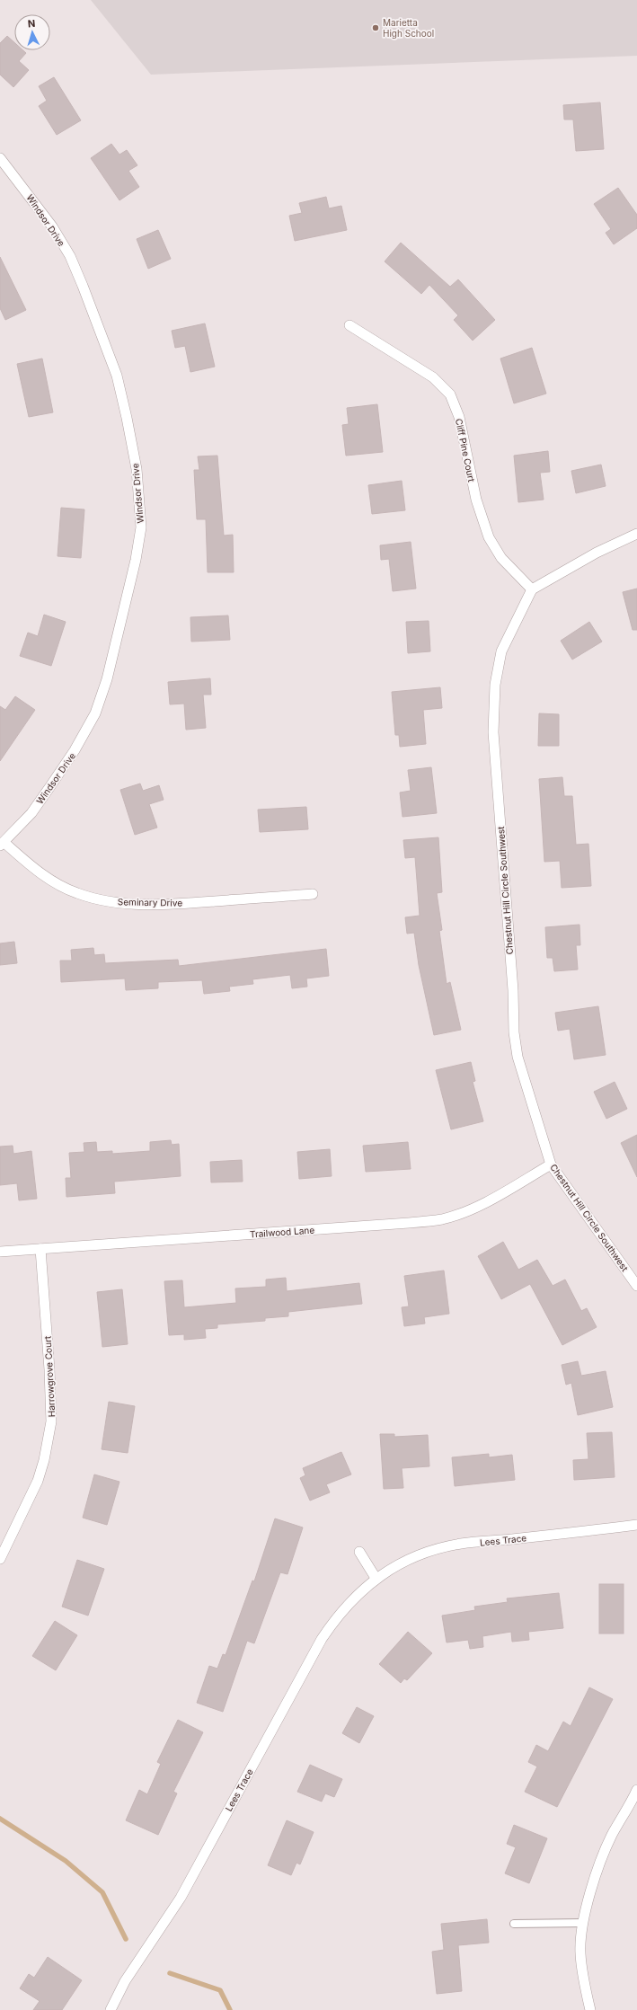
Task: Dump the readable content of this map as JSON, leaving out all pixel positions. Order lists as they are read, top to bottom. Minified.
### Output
{"streets":{"street":["Windsor Drive","Cliff Pine Court","Chestnut Hill Circle Southwest","Seminary Drive","Trailwood Lane","Harrowgrove Court","Lees Trace"]},"crossings":[["Windsor Drive","Seminary Drive"],["Cliff Pine Court","Chestnut Hill Circle Southwest"],["Chestnut Hill Circle Southwest","Trailwood Lane"],["Trailwood Lane","Harrowgrove Court"]],"places":["Marietta High School"],"north":"top"}
